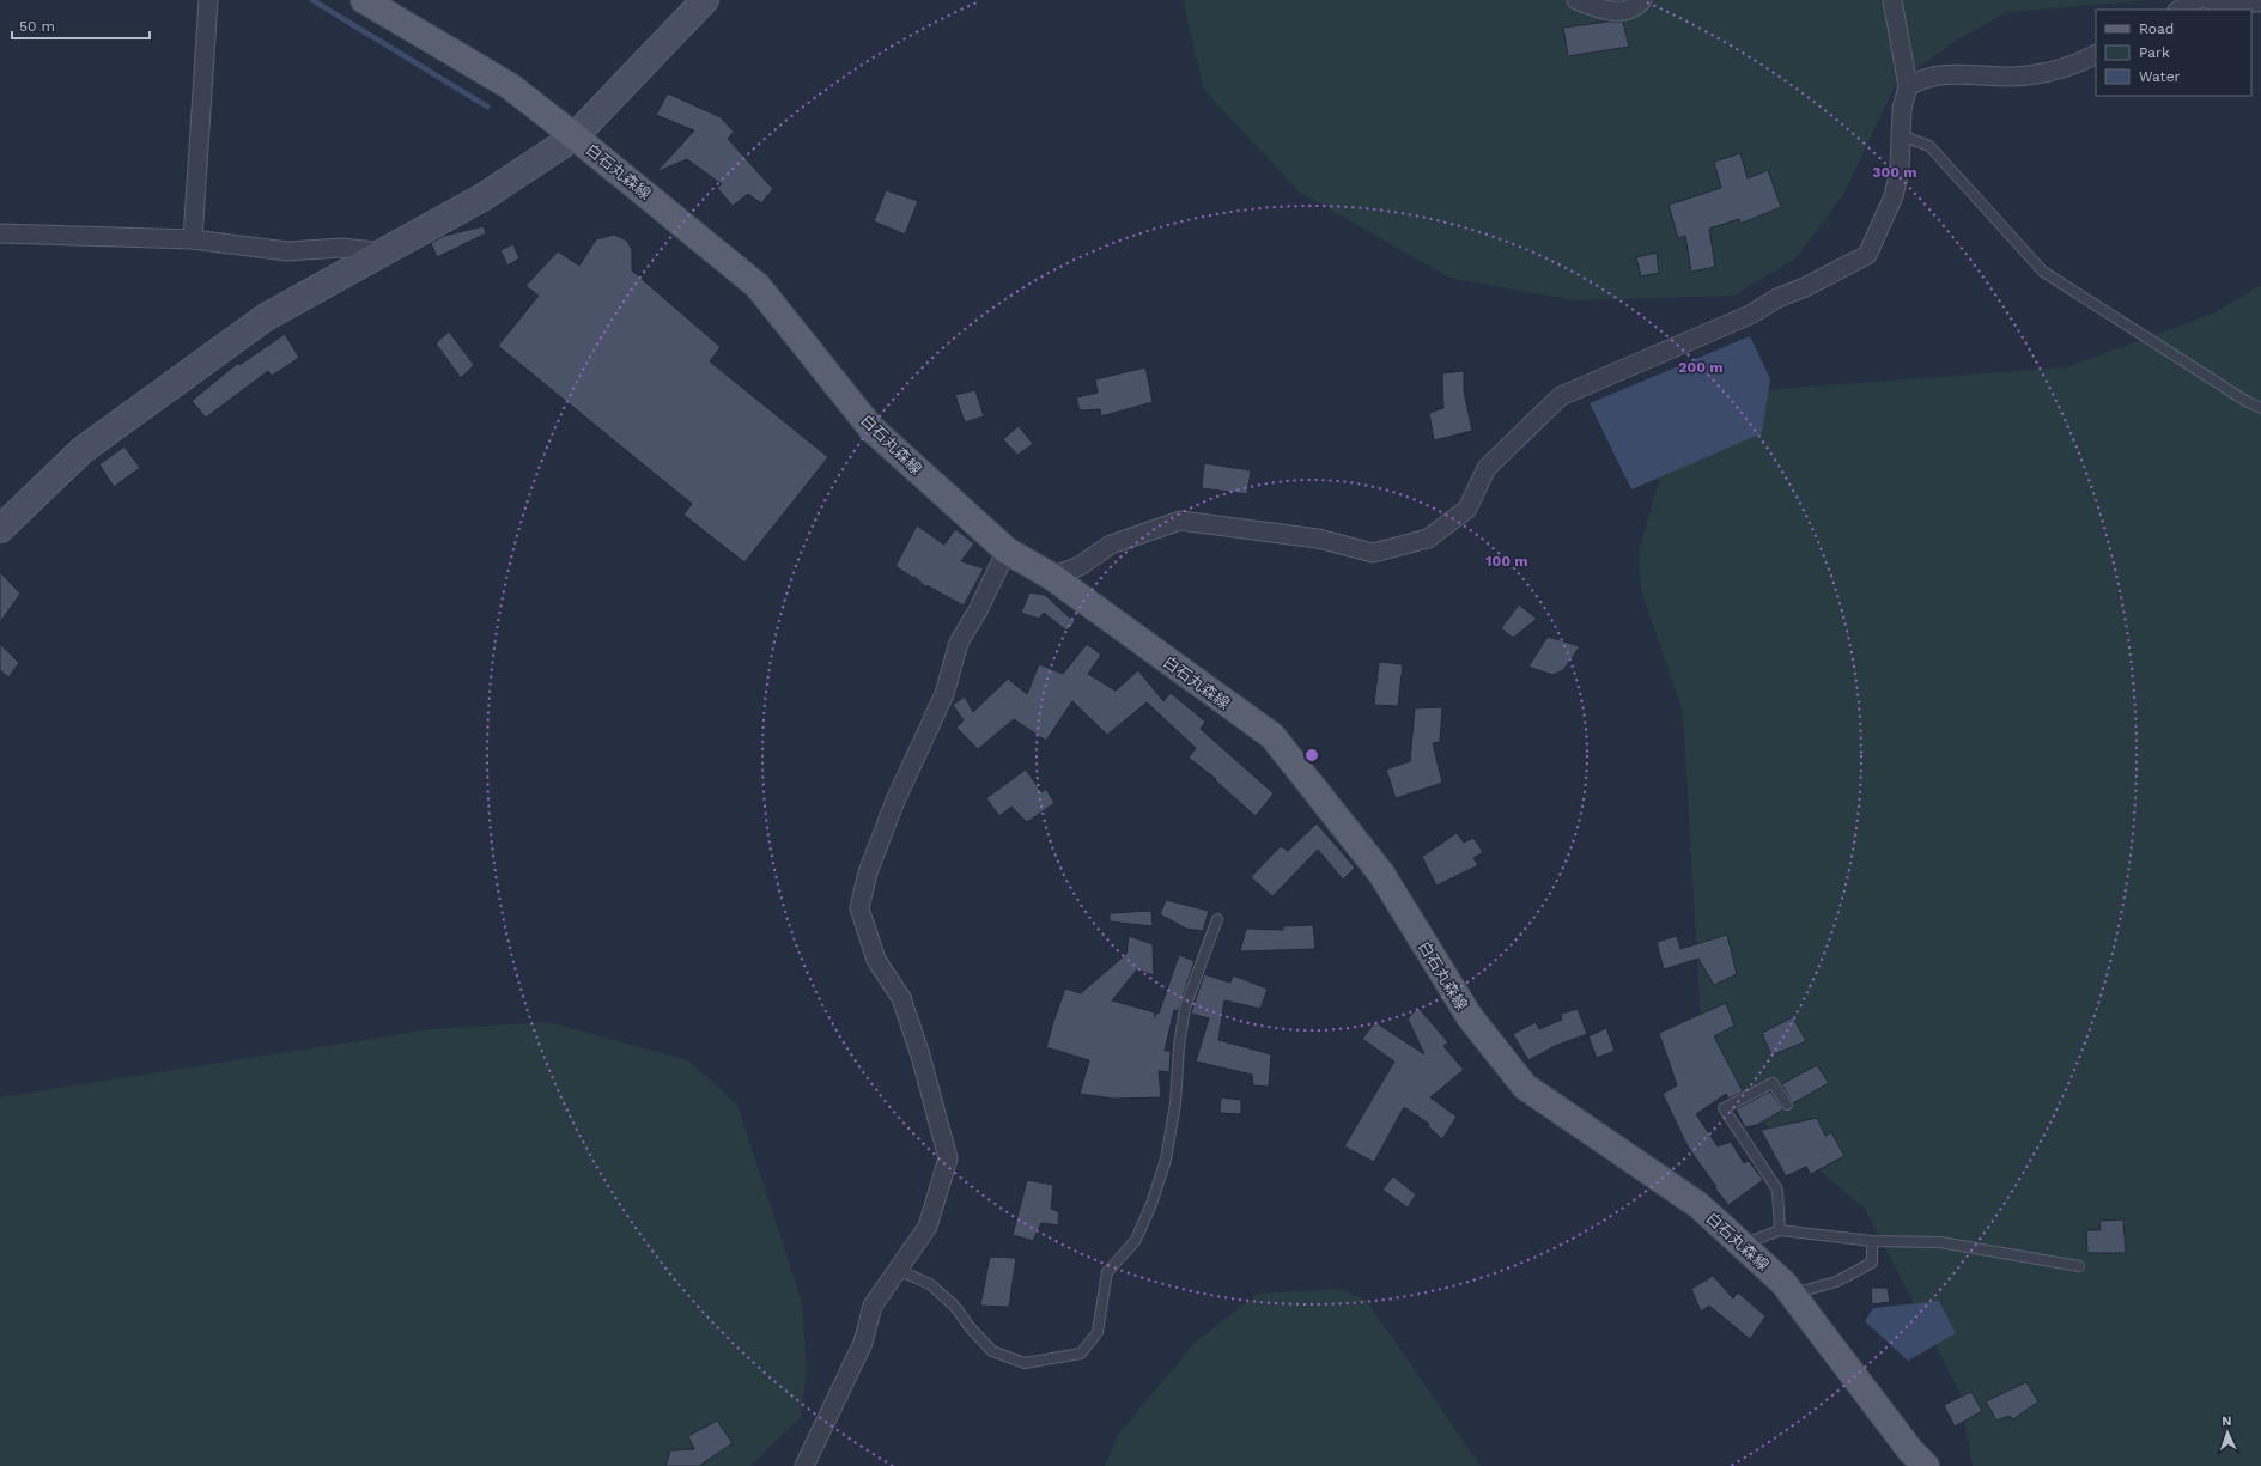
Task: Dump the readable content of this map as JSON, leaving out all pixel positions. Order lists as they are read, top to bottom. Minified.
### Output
{"streets":{"main road":["白石丸森線"]},"legend":["Road","Park","Water"],"scale_bar":"50 m","north":"top","rings":["300 m","200 m","100 m"]}
